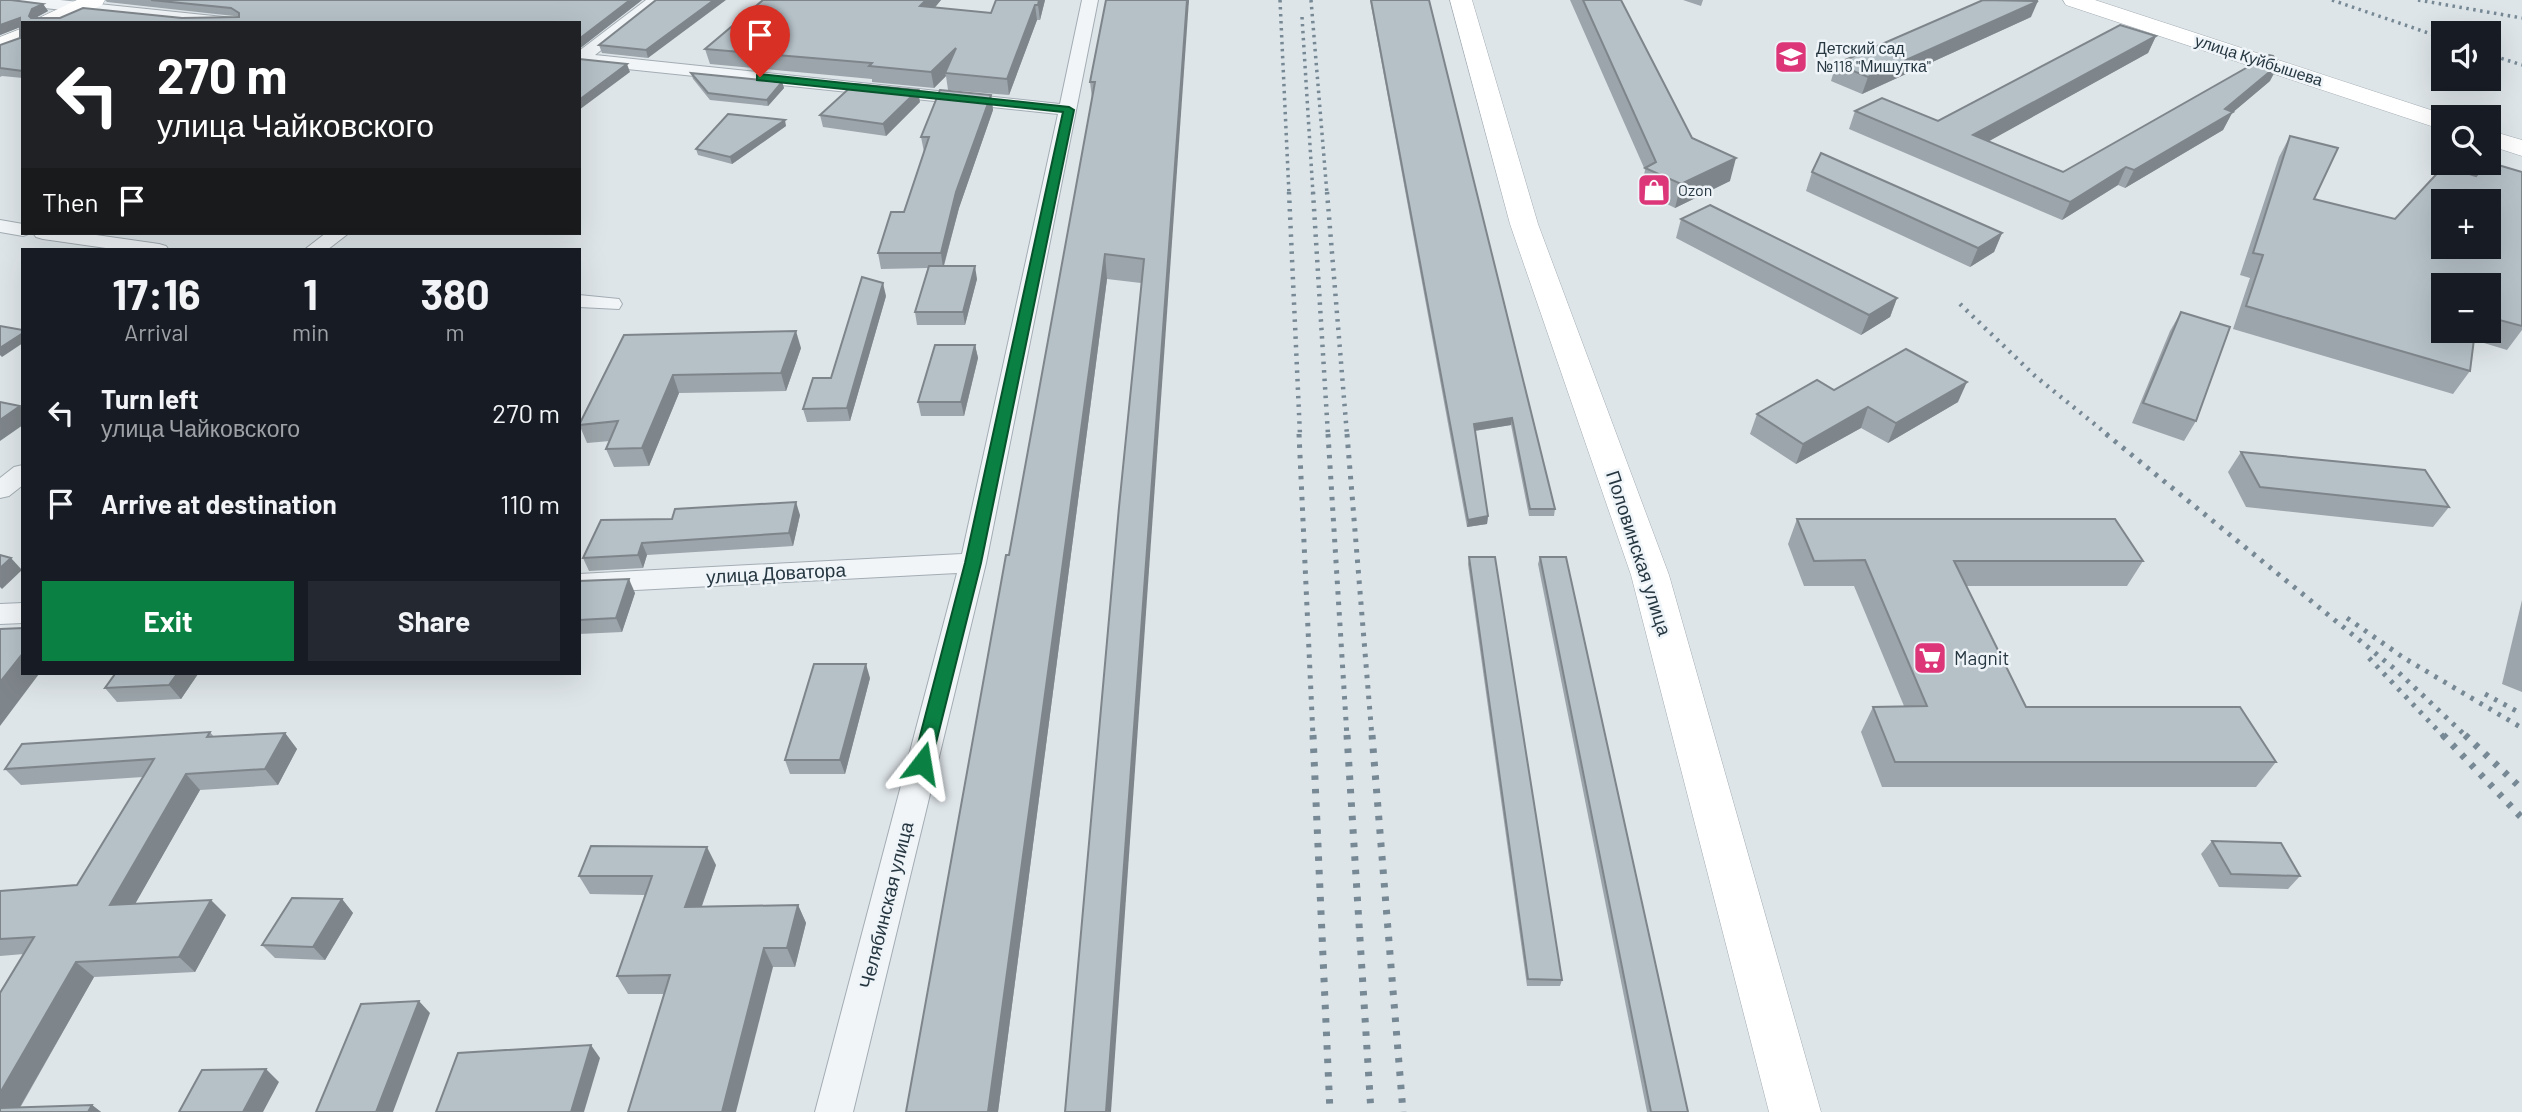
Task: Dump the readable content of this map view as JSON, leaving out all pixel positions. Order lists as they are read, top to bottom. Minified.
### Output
{"streets":{"main road":["улица Куйбышева","Половинская улица"],"street":["улица Доватора","Челябинская улица"]},"crossings":[["улица Доватора","Челябинская улица"]],"places":{"school or university":["Детский сад №118 \"Мишутка\""],"shop":["Ozon"],"supermarket":["Magnit"]},"page":{"map_buttons":["+","−"],"turn":["270 m","улица Чайковского"],"then":"Then","eta":["17:16","Arrival","1","min","380","m"],"list":[{"name":"Turn left","note":"улица Чайковского","value":"270 m"},{"name":"Arrive at destination","value":"110 m"}],"buttons":["Exit","Share"]}}
